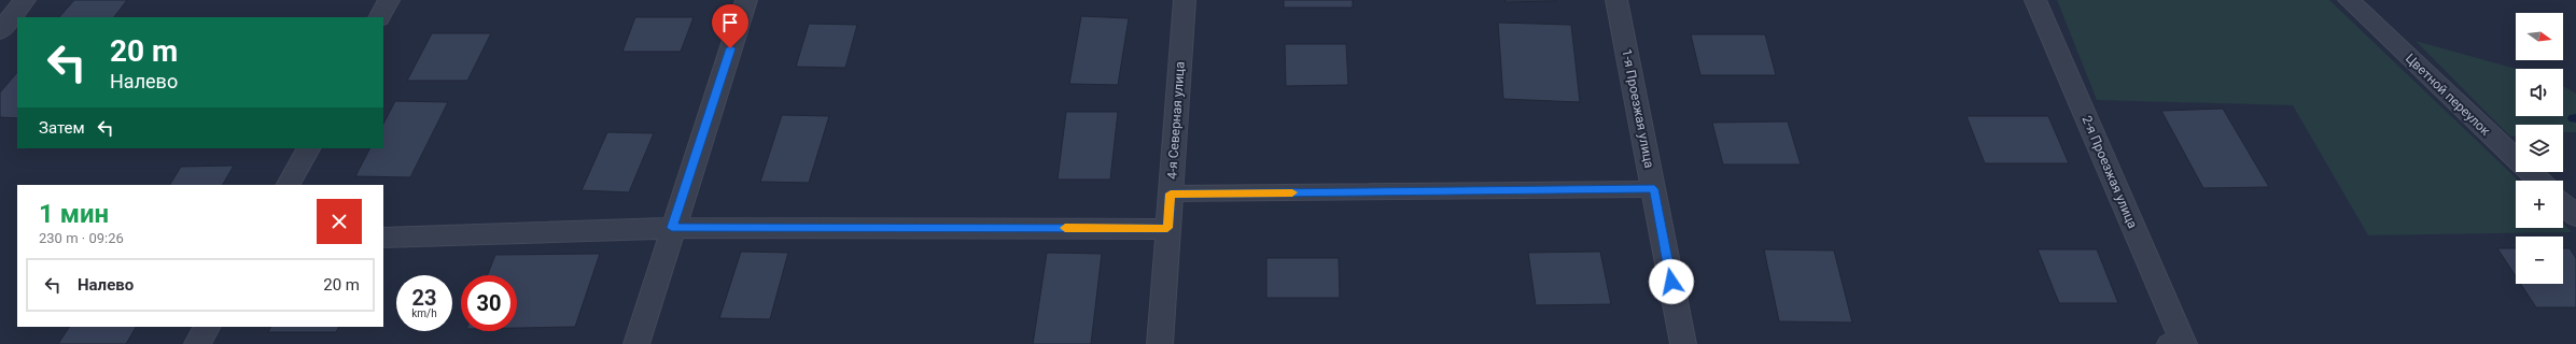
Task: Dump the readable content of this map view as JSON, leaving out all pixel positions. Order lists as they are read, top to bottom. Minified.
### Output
{"streets":{"street":["Цветной переулок","1-я Проезжая улица","4-я Северная улица","2-я Проезжая улица"]},"north":"right","page":{"map_buttons":["+","−"],"turn":["20 m","Налево"],"then":"Затем","heading":["1 мин","230 m · 09:26"],"list":[{"name":"Налево","value":"20 m"}],"speed":"23 km/h","limit":"30"}}
